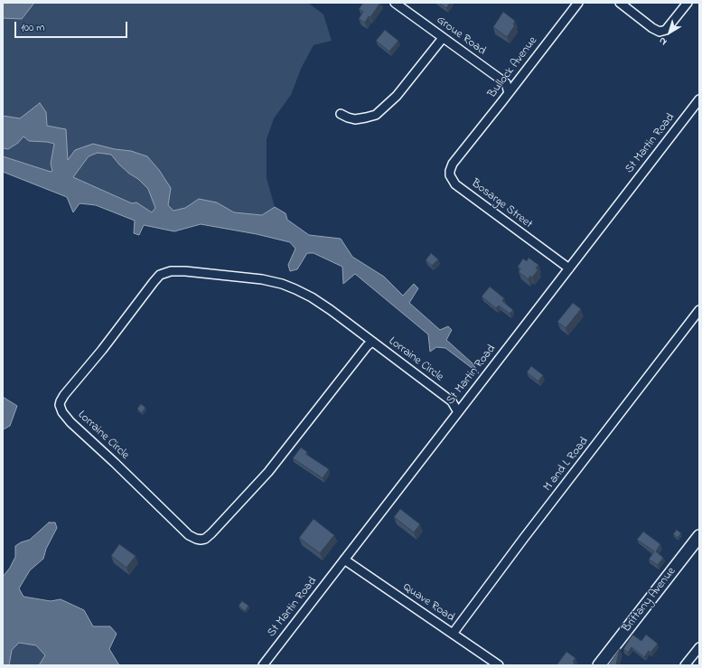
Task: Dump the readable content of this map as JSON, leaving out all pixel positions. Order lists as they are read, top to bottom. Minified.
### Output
{"streets":{"street":["Groue Road","Bullock Avenue","St Martin Road","Bosarge Street","Lorraine Circle","M and L Road","Brittany Avenue","Quave Road"]},"crossings":[["Groue Road","Bullock Avenue"],["Bullock Avenue","Bosarge Street"],["St Martin Road","Bosarge Street"],["St Martin Road","Lorraine Circle"],["St Martin Road","Quave Road"],["M and L Road","Quave Road"]],"scale_bar":"100 m","north":"bottom left"}
